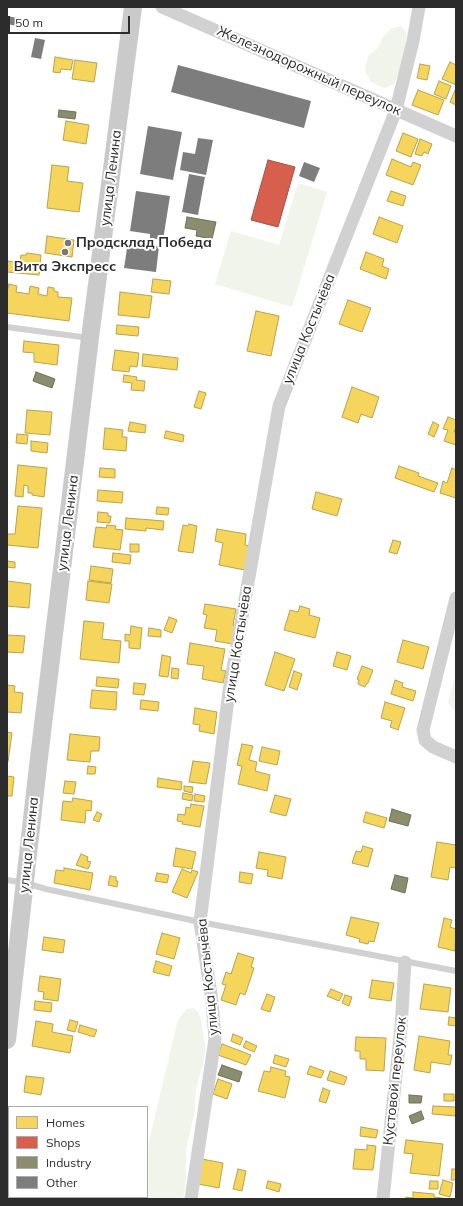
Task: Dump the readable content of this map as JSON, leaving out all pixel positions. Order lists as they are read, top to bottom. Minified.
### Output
{"streets":{"main road":["улица Ленина"],"street":["Железнодорожный переулок","улица Костычёва","Кустовой переулок"]},"crossings":[["Железнодорожный переулок","улица Костычёва"]],"places":["Продсклад Победа","Вита Экспресс"],"legend":["Homes","Shops","Industry","Other"],"scale_bar":"50 m"}
